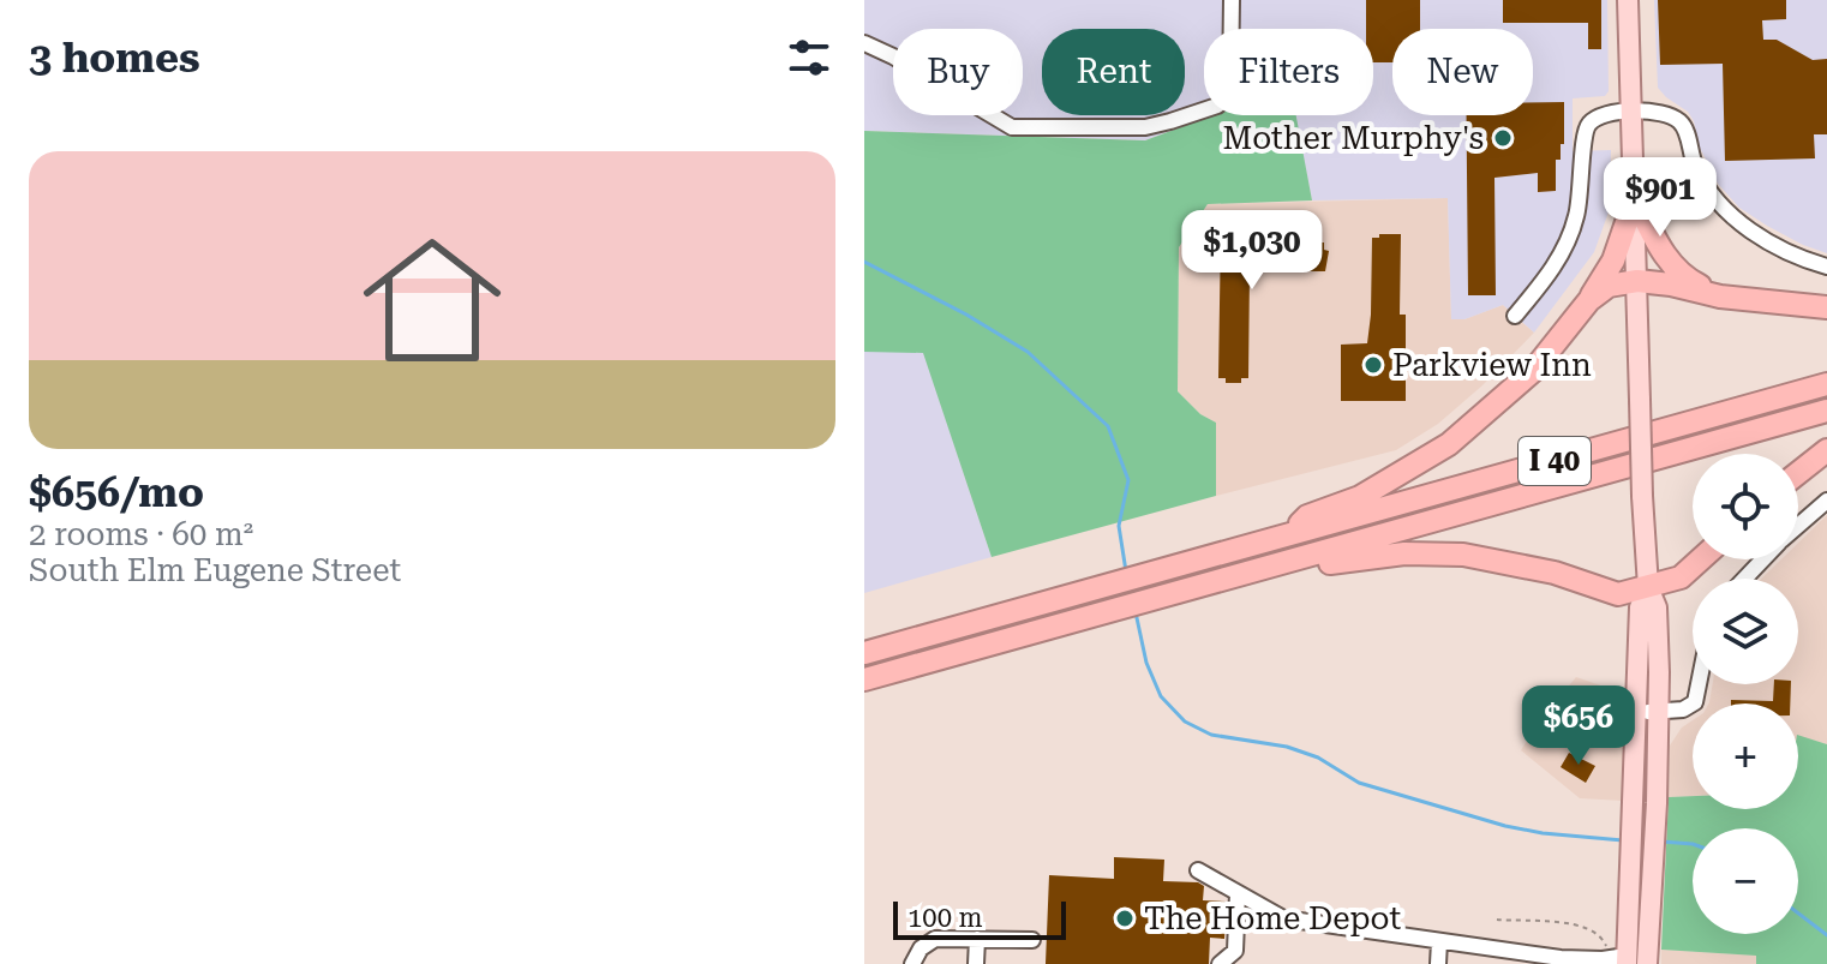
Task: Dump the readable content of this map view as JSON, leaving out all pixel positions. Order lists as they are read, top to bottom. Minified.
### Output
{"streets":{"highway":["I 40"]},"places":["Mother Murphy's","Parkview Inn","The Home Depot"],"scale_bar":"100 m","page":{"heading":"3 homes","chip":["Buy","Rent","Filters","New"],"list":[{"name":"$656/mo","note":"2 rooms · 60 m² · South Elm Eugene Street"}],"price":["$901","$1,030","$656"],"map_buttons":["+","−"],"scale":"100 m"}}
